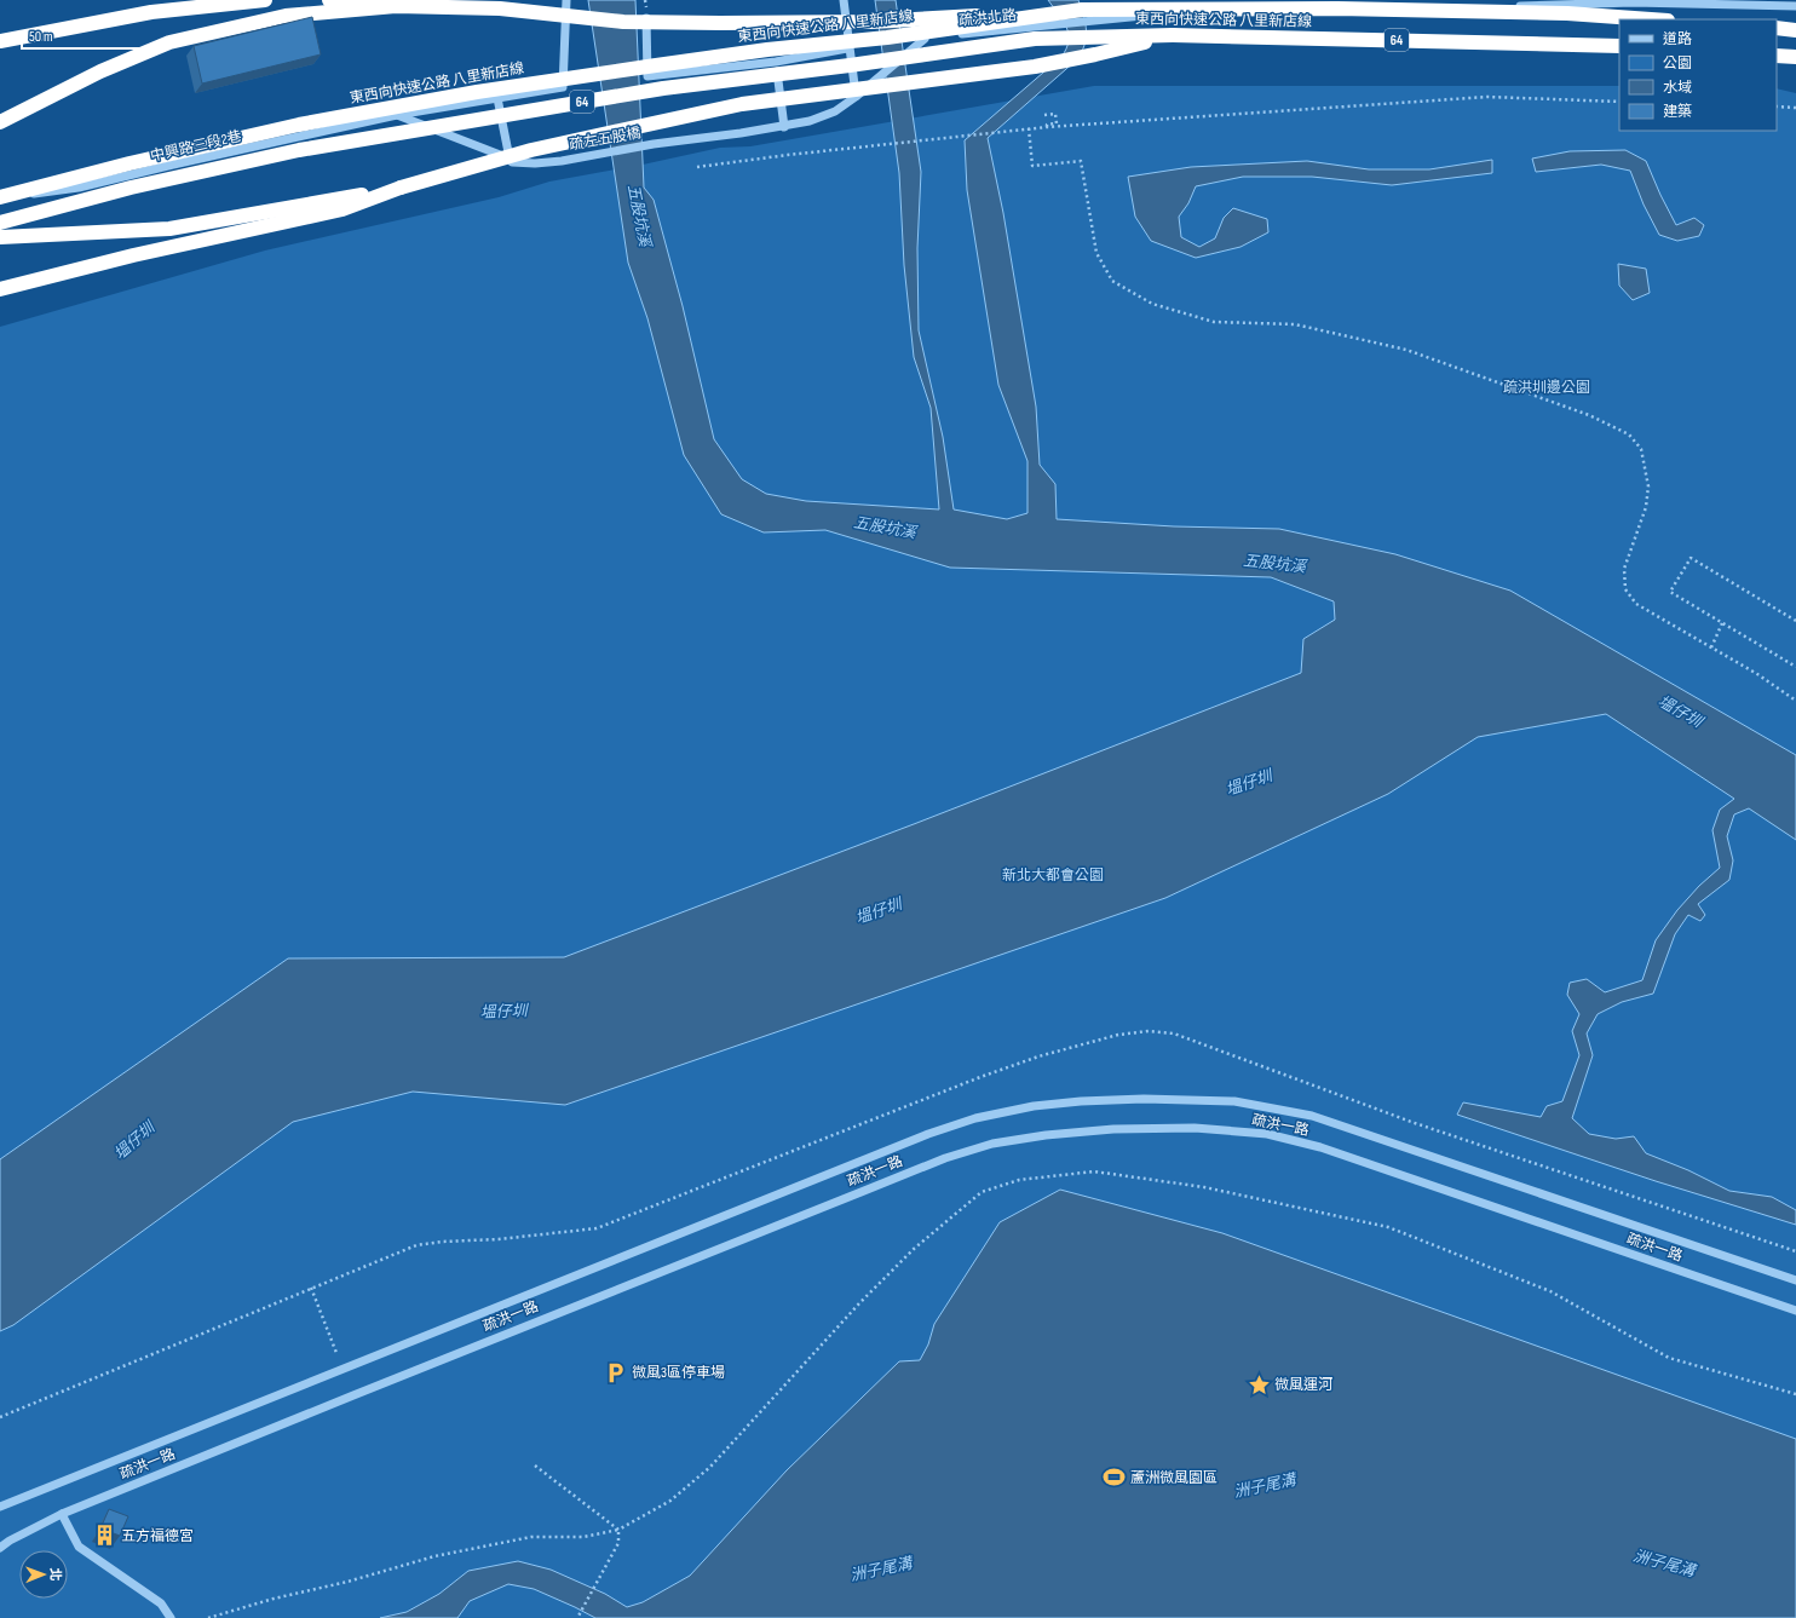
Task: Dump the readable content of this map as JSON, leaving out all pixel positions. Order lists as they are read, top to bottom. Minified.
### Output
{"streets":{"highway":["東西向快速公路 八里新店線","64"],"street":["疏洪北路","疏左五股橋","中興路三段2巷","疏洪一路"]},"crossings":[["疏洪北路","疏左五股橋"],["東西向快速公路 八里新店線","中興路三段2巷"],["疏左五股橋","中興路三段2巷"]],"water":["五股坑溪","塭仔圳","洲子尾溝"],"parks":["疏洪圳邊公園","新北大都會公園"],"places":{"parking":["微風3區停車場"],"place":["微風運河"],"sports":["蘆洲微風園區"],"building":["五方福德宮"]},"legend":["道路","公園","水域","建築"],"scale_bar":"50 m","north":"right"}
